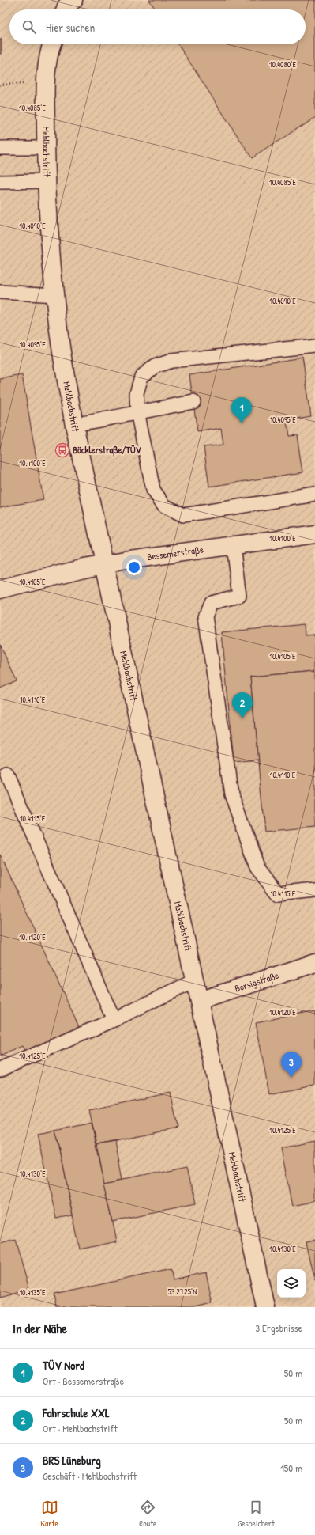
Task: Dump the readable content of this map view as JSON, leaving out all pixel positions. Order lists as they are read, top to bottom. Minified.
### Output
{"streets":{"street":["Mehlbachstrift","Bessemerstraße","Borsigstraße"]},"crossings":[["Mehlbachstrift","Bessemerstraße"],["Mehlbachstrift","Borsigstraße"]],"places":{"bus stop":["Böcklerstraße/TÜV"]},"page":{"search":"Hier suchen","pins":["1","2","3"],"heading":["In der Nähe","3 Ergebnisse"],"list":[{"mark":"1","name":"TÜV Nord","note":"Ort · Bessemerstraße","value":"50 m"},{"mark":"2","name":"Fahrschule XXL","note":"Ort · Mehlbachstrift","value":"50 m"},{"mark":"3","name":"BRS Lüneburg","note":"Geschäft · Mehlbachstrift","value":"150 m"}],"nav":["Karte","Route","Gespeichert"]},"coordinates":["10.4080°E","10.4085°E","10.4090°E","10.4095°E","10.4100°E","10.4105°E","10.4110°E","10.4115°E","10.4120°E","10.4125°E","10.4130°E","53.2725°N","10.4135°E"]}
